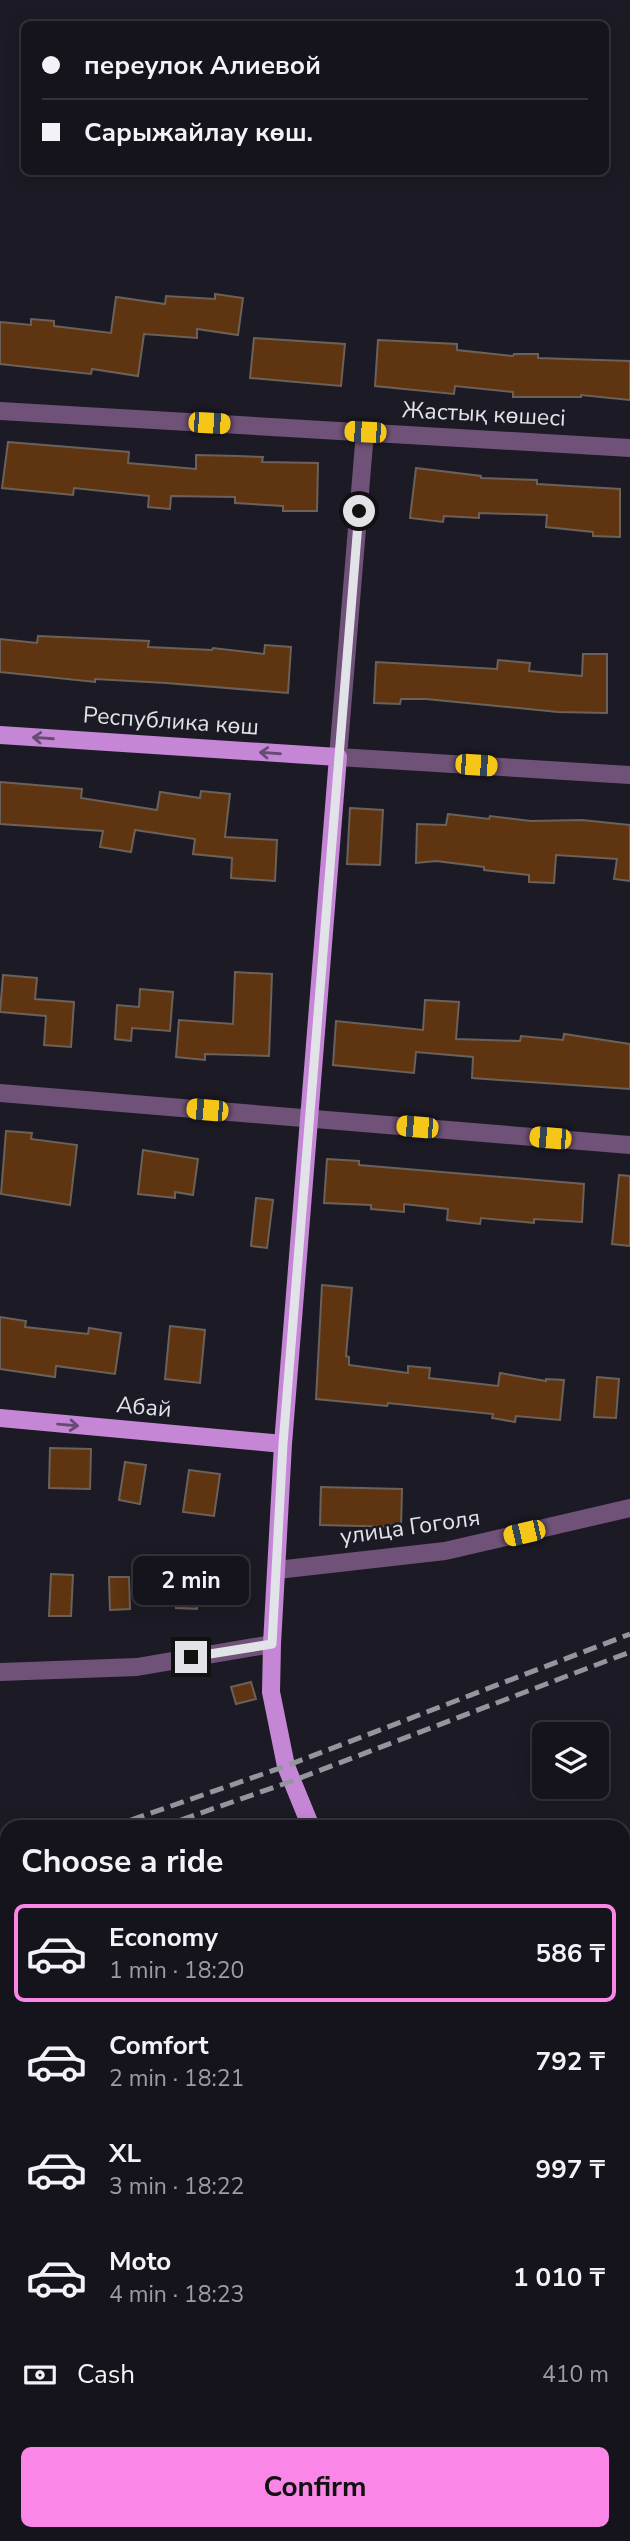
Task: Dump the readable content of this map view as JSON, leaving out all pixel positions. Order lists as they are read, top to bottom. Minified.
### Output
{"streets":{"main road":["Республика көш","Абай"],"street":["Жастық көшесі","улица Гоголя"]},"one_way":["Республика көш","Абай"],"page":{"banner":["переулок Алиевой","Сарыжайлау көш."],"bubble":"2 min","heading":"Choose a ride","list":[{"name":"Economy","note":"1 min · 18:20","value":"586 ₸"},{"name":"Comfort","note":"2 min · 18:21","value":"792 ₸"},{"name":"XL","note":"3 min · 18:22","value":"997 ₸"},{"name":"Moto","note":"4 min · 18:23","value":"1 010 ₸"}],"pay":["Cash","410 m"],"buttons":"Confirm"}}
